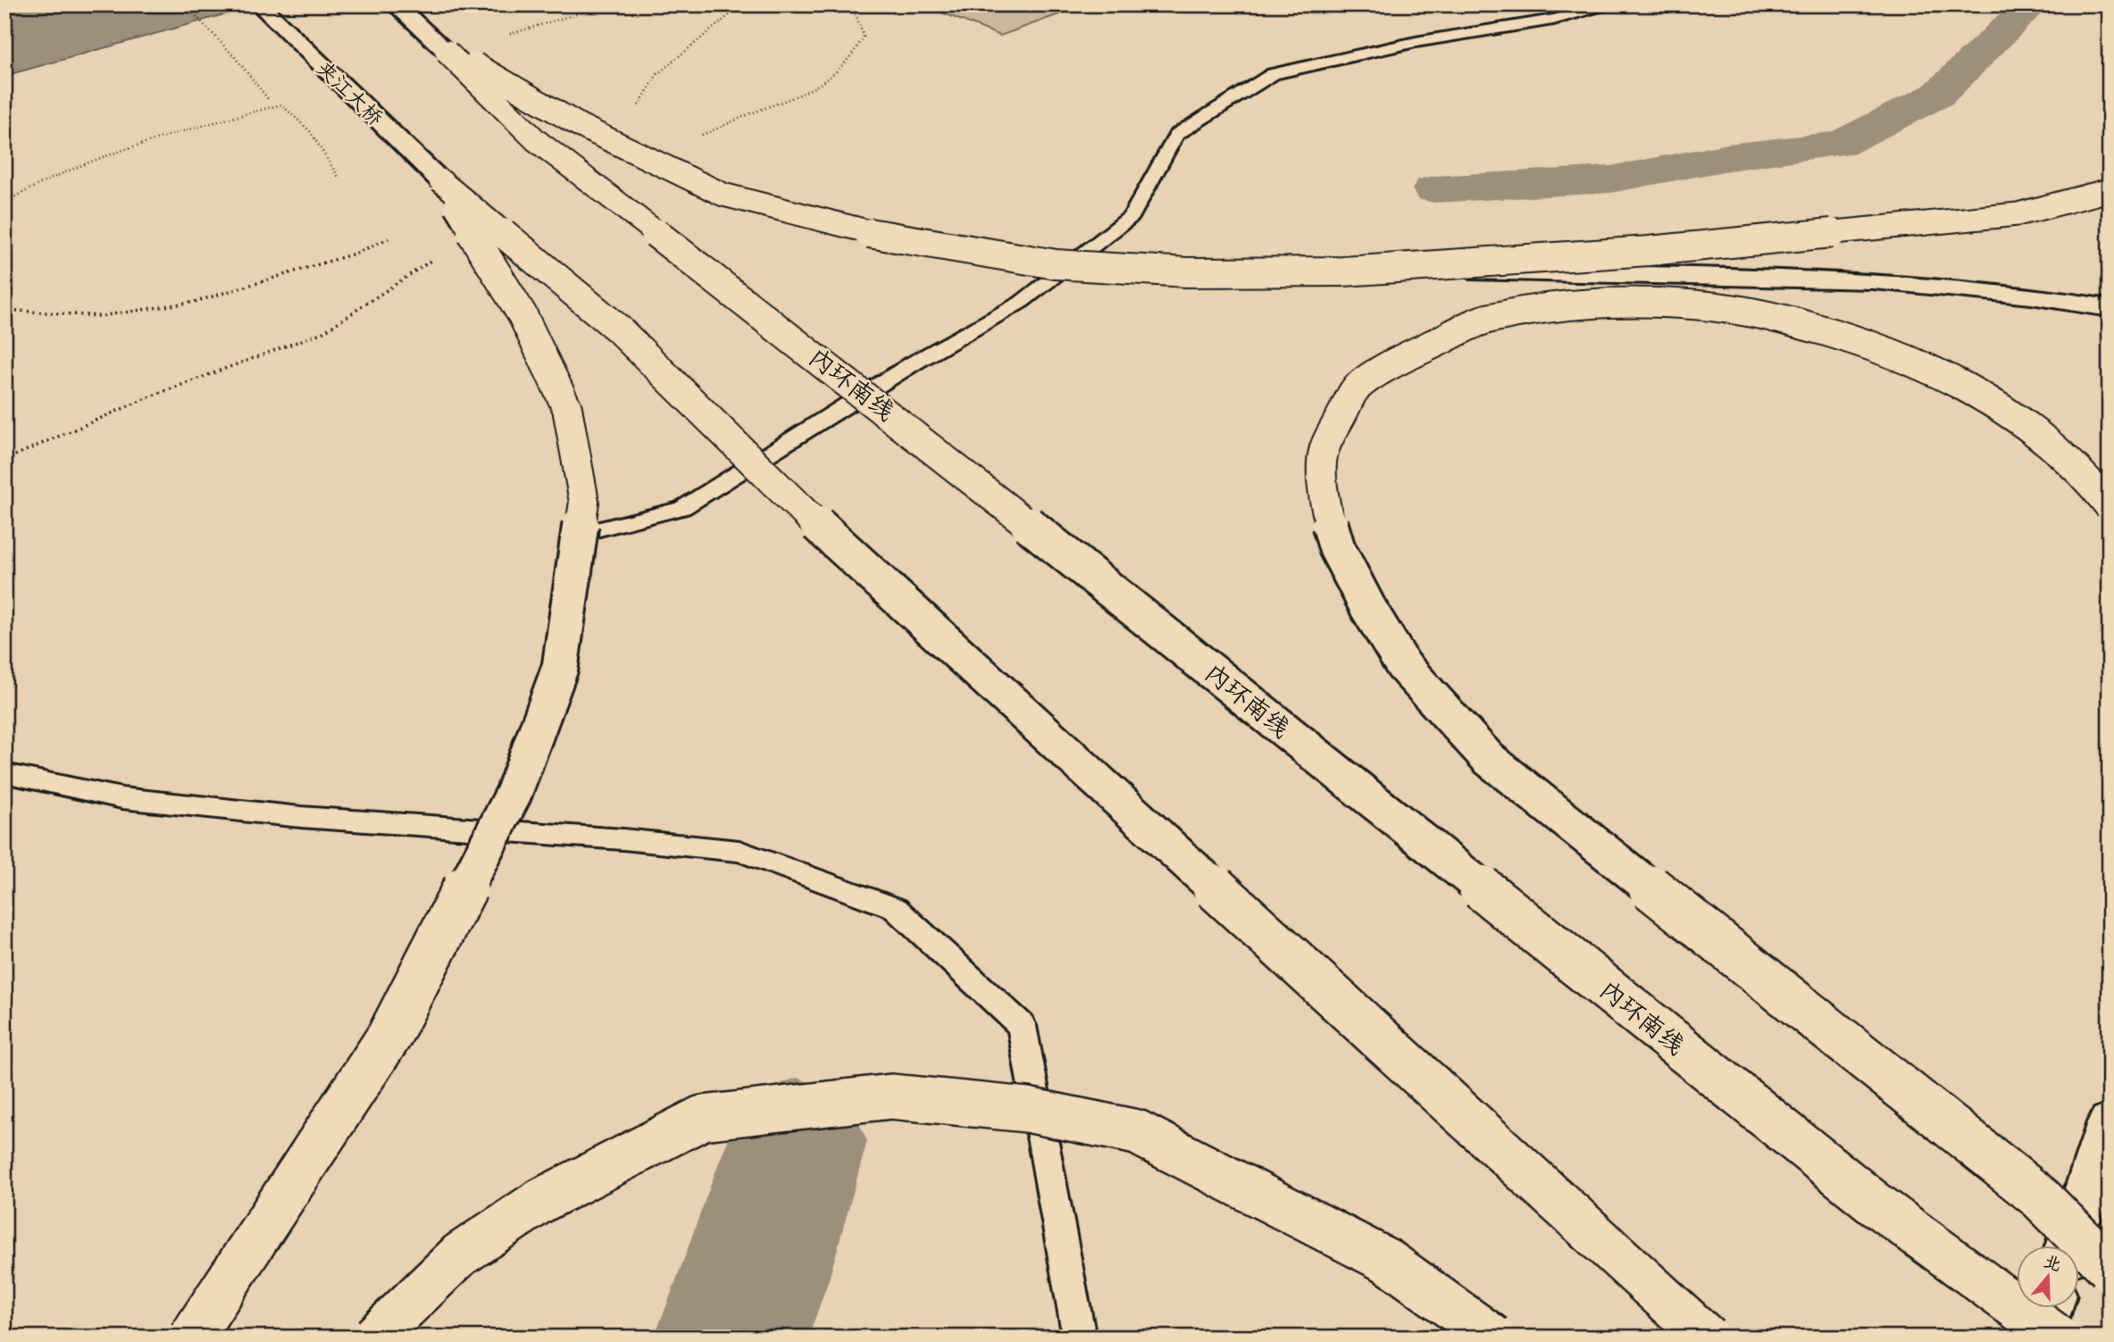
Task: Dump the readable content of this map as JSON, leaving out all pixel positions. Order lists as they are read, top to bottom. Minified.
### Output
{"streets":{"highway":["夹江大桥","内环南线"]},"north":"top"}
